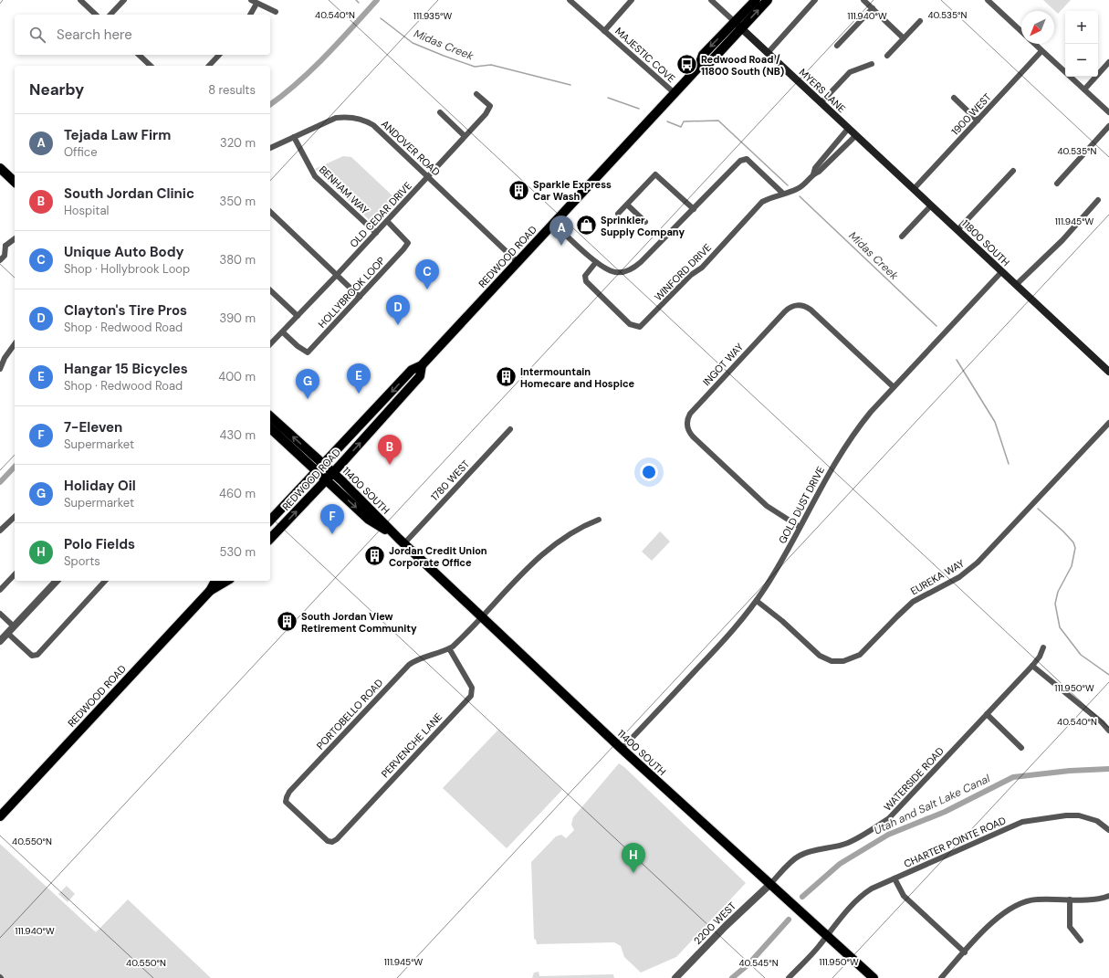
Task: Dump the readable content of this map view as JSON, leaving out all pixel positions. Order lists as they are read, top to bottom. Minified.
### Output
{"streets":{"main road":["MYERS LANE","11800 SOUTH","REDWOOD ROAD","11400 SOUTH"],"street":["MAJESTIC COVE","1900 WEST","ANDOVER ROAD","BENHAM WAY","OLD CEDAR DRIVE","WINFORD DRIVE","HOLLYBROOK LOOP","INGOT WAY","1780 WEST","GOLD DUST DRIVE","EUREKA WAY","PORTOBELLO ROAD","PERVENCHE LANE","WATERSIDE ROAD","CHARTER POINTE ROAD","2200 WEST"]},"crossings":[["MAJESTIC COVE","REDWOOD ROAD"],["MYERS LANE","11800 SOUTH"],["MYERS LANE","REDWOOD ROAD"],["MYERS LANE","WINFORD DRIVE"],["1900 WEST","11800 SOUTH"],["ANDOVER ROAD","BENHAM WAY"],["ANDOVER ROAD","OLD CEDAR DRIVE"],["ANDOVER ROAD","REDWOOD ROAD"],["BENHAM WAY","OLD CEDAR DRIVE"],["OLD CEDAR DRIVE","HOLLYBROOK LOOP"],["11800 SOUTH","WINFORD DRIVE"],["11800 SOUTH","GOLD DUST DRIVE"],["REDWOOD ROAD","11400 SOUTH"],["INGOT WAY","GOLD DUST DRIVE"],["1780 WEST","11400 SOUTH"],["11400 SOUTH","GOLD DUST DRIVE"],["11400 SOUTH","PORTOBELLO ROAD"],["11400 SOUTH","WATERSIDE ROAD"],["11400 SOUTH","CHARTER POINTE ROAD"],["11400 SOUTH","2200 WEST"],["GOLD DUST DRIVE","EUREKA WAY"],["PORTOBELLO ROAD","PERVENCHE LANE"],["WATERSIDE ROAD","2200 WEST"]],"water":["Midas Creek","Utah and Salt Lake Canal"],"places":{"bus stop":["Redwood Road / 11800 South (NB)"],"building":["Sparkle Express Car Wash","Intermountain Homecare and Hospice","Jordan Credit Union Corporate Office","South Jordan View Retirement Community"],"shop":["Sprinkler Supply Company"]},"north":"bottom left","page":{"map_buttons":["+","−"],"search":"Search here","heading":["Nearby","8 results"],"list":[{"mark":"A","name":"Tejada Law Firm","note":"Office","value":"320 m"},{"mark":"B","name":"South Jordan Clinic","note":"Hospital","value":"350 m"},{"mark":"C","name":"Unique Auto Body","note":"Shop · Hollybrook Loop","value":"380 m"},{"mark":"D","name":"Clayton's Tire Pros","note":"Shop · Redwood Road","value":"390 m"},{"mark":"E","name":"Hangar 15 Bicycles","note":"Shop · Redwood Road","value":"400 m"},{"mark":"F","name":"7-Eleven","note":"Supermarket","value":"430 m"},{"mark":"G","name":"Holiday Oil","note":"Supermarket","value":"460 m"},{"mark":"H","name":"Polo Fields","note":"Sports","value":"530 m"}],"pins":["A","C","D","E","G","B","F","H"]},"coordinates":["40.540°N","40.535°N","111.935°W","111.940°W","111.945°W","111.950°W","40.550°N","40.545°N"]}
